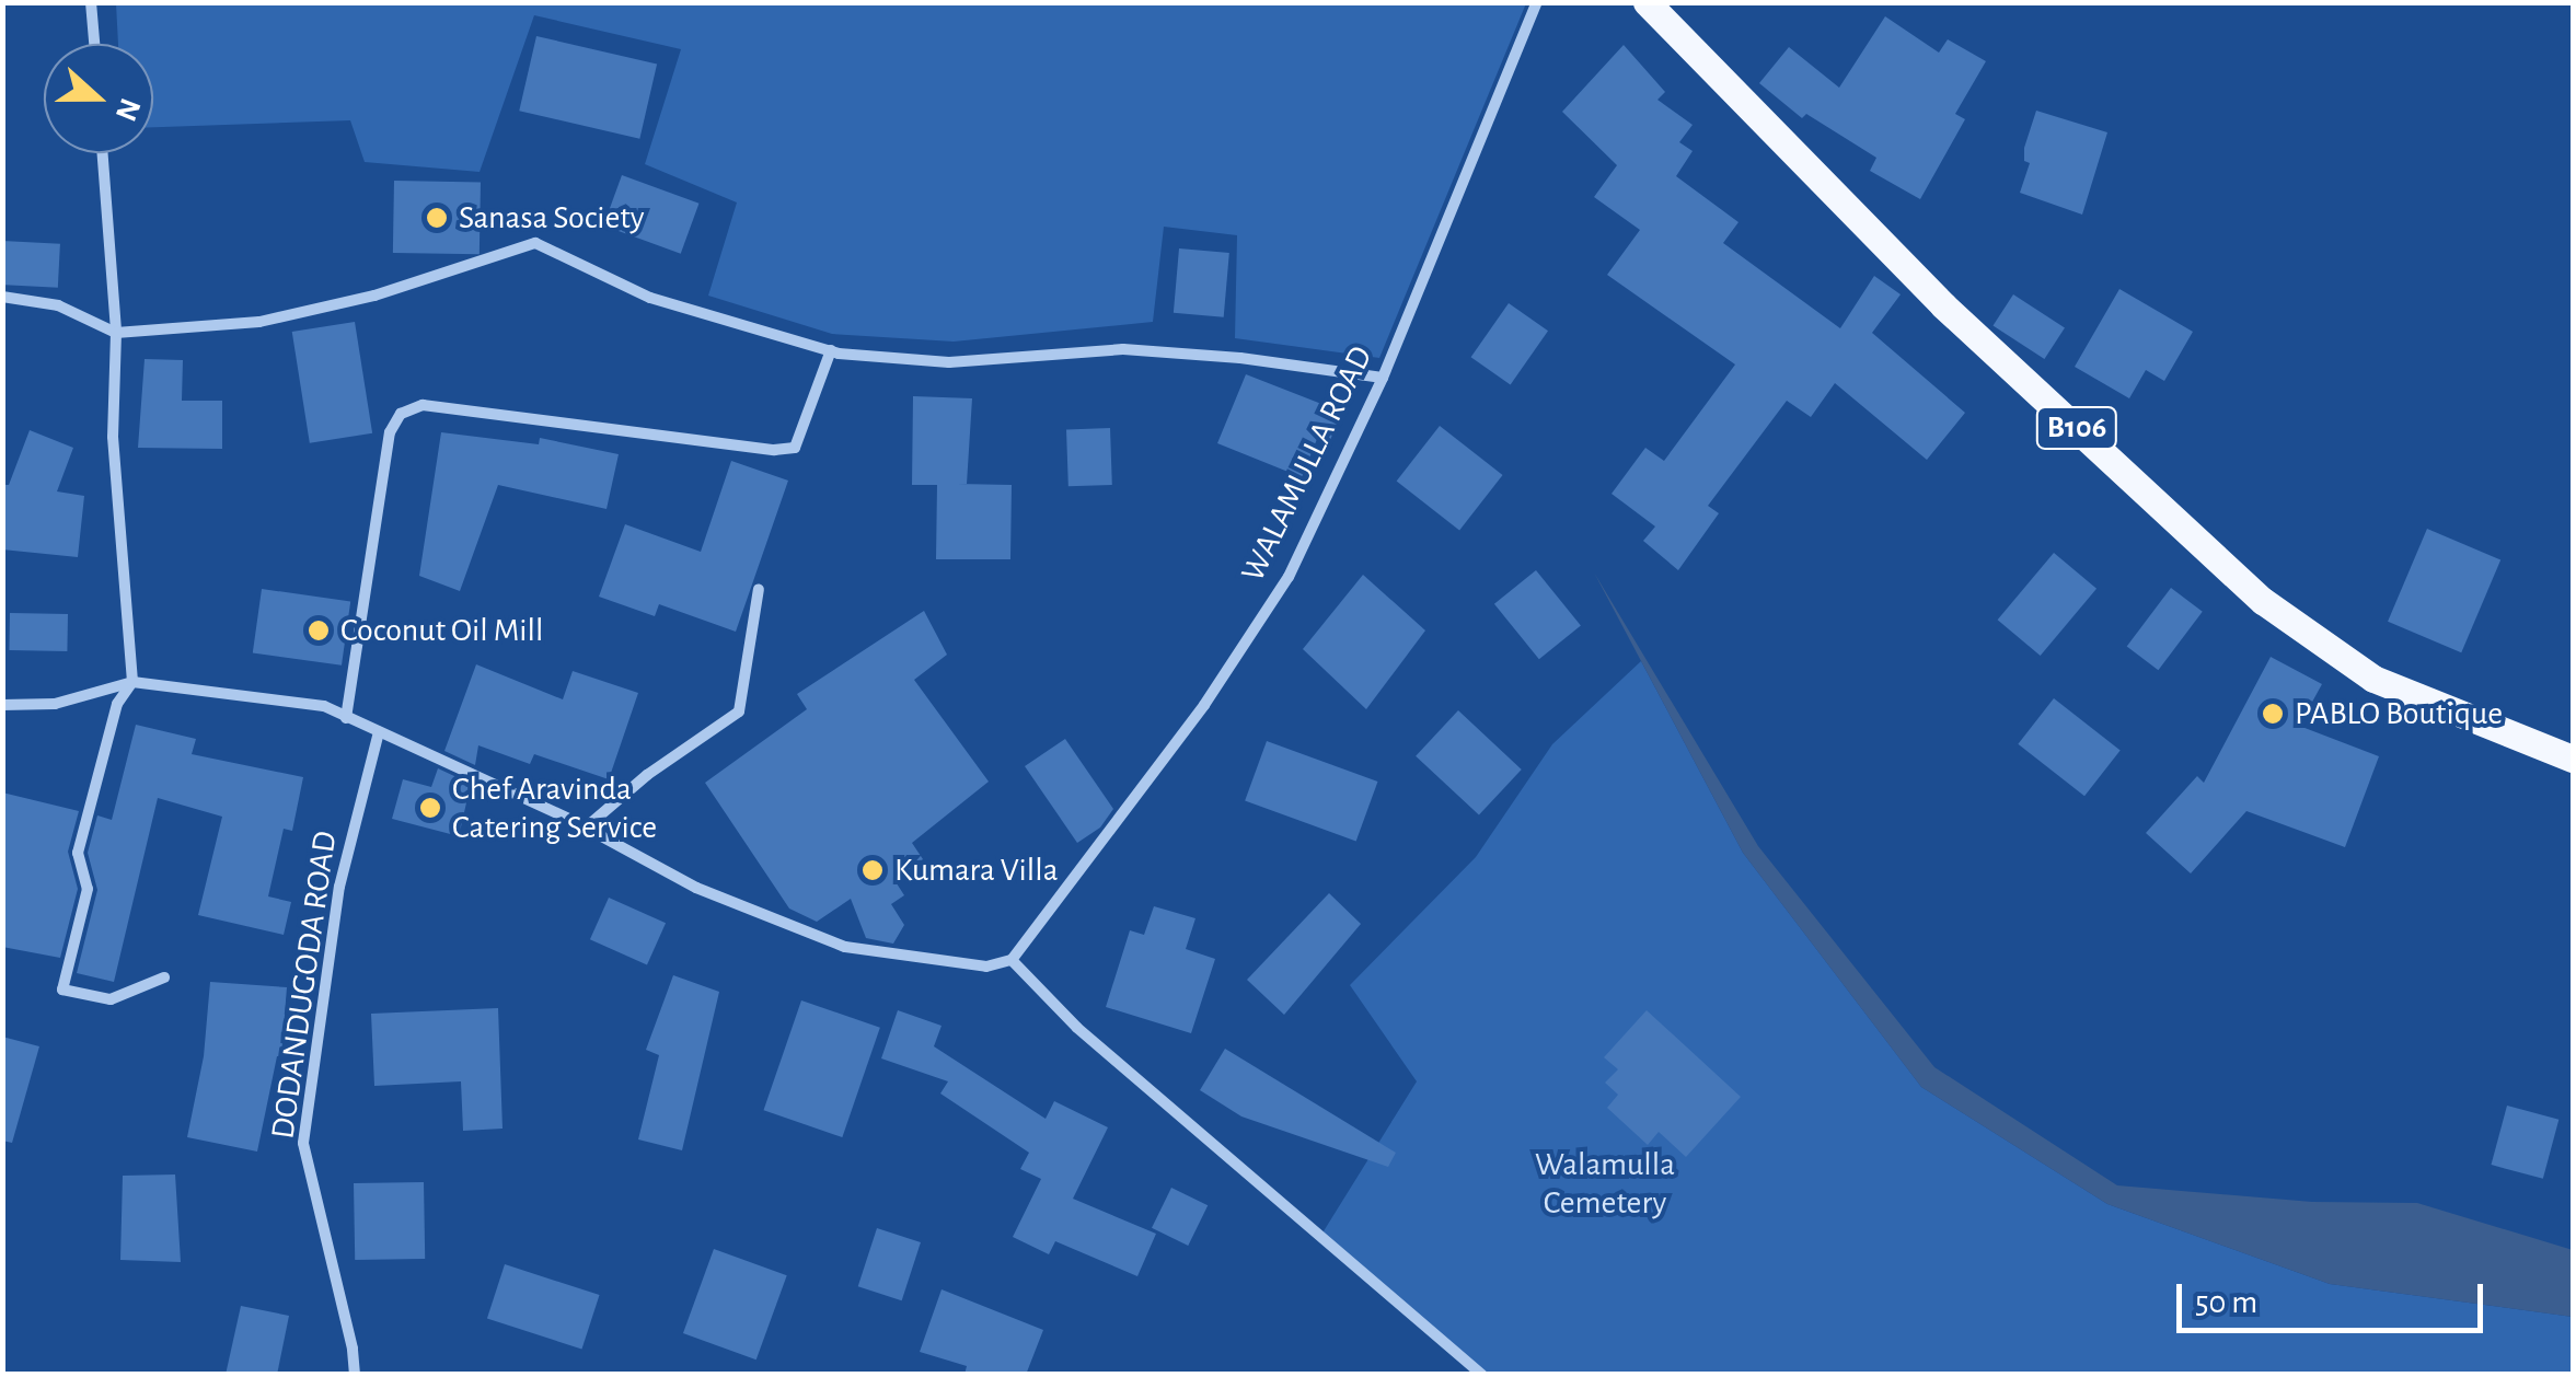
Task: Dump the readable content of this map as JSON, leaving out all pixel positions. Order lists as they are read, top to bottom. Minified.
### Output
{"streets":{"main road":["B106"],"street":["WALAMULLA ROAD","DODANDUGODA ROAD"]},"parks":["Walamulla Cemetery"],"places":["Sanasa Society","Coconut Oil Mill","PABLO Boutique","Chef Aravinda Catering Service","Kumara Villa"],"scale_bar":"50 m","north":"right"}
